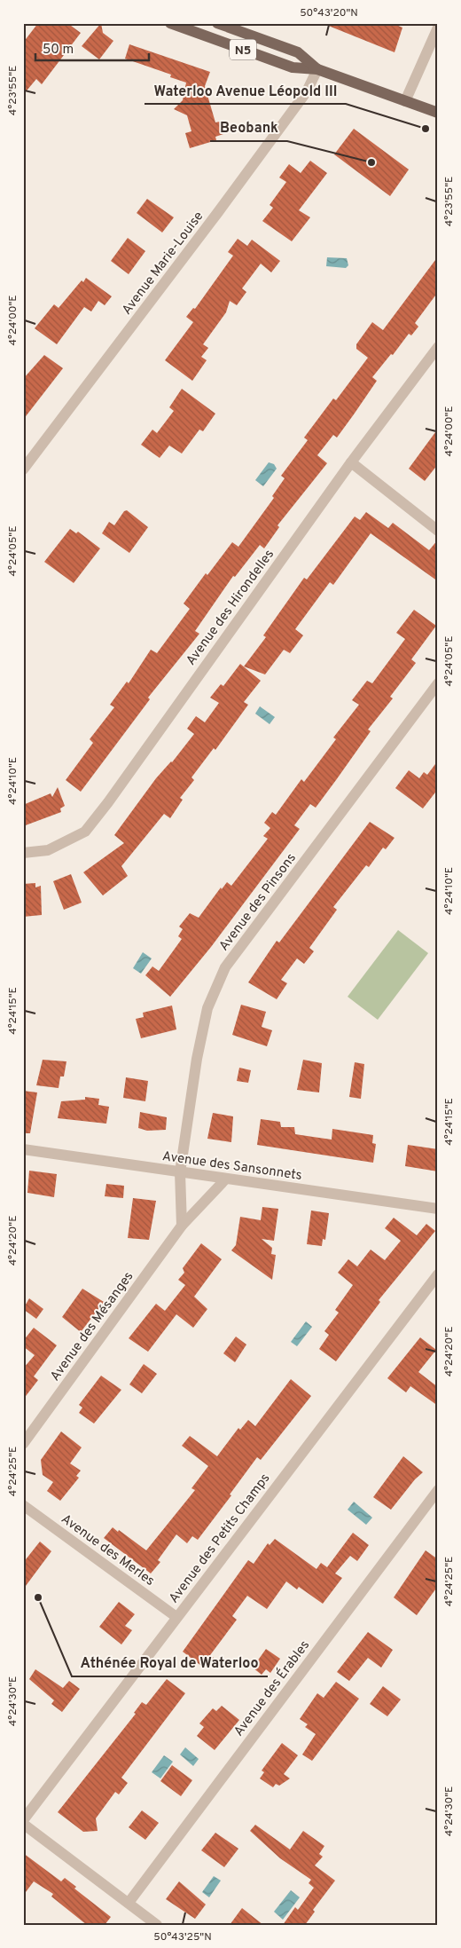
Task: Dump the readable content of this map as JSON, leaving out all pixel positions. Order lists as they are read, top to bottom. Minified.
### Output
{"streets":{"main road":["N5"],"street":["Avenue Marie-Louise","Avenue des Hirondelles","Avenue des Pinsons","Avenue des Sansonnets","Avenue des Mésanges","Avenue des Petits Champs","Avenue des Merles","Avenue des Érables"]},"crossings":[["N5","Avenue Marie-Louise"],["Avenue des Pinsons","Avenue des Sansonnets"],["Avenue des Sansonnets","Avenue des Mésanges"],["Avenue des Petits Champs","Avenue des Merles"]],"places":["Waterloo Avenue Léopold III","Beobank","Athénée Royal de Waterloo"],"scale_bar":"50 m","coordinates":["50°43'20\"N","4°23'55\"E","4°24'00\"E","4°24'05\"E","4°24'10\"E","4°24'15\"E","4°24'20\"E","4°24'25\"E","4°24'30\"E","50°43'25\"N"]}
